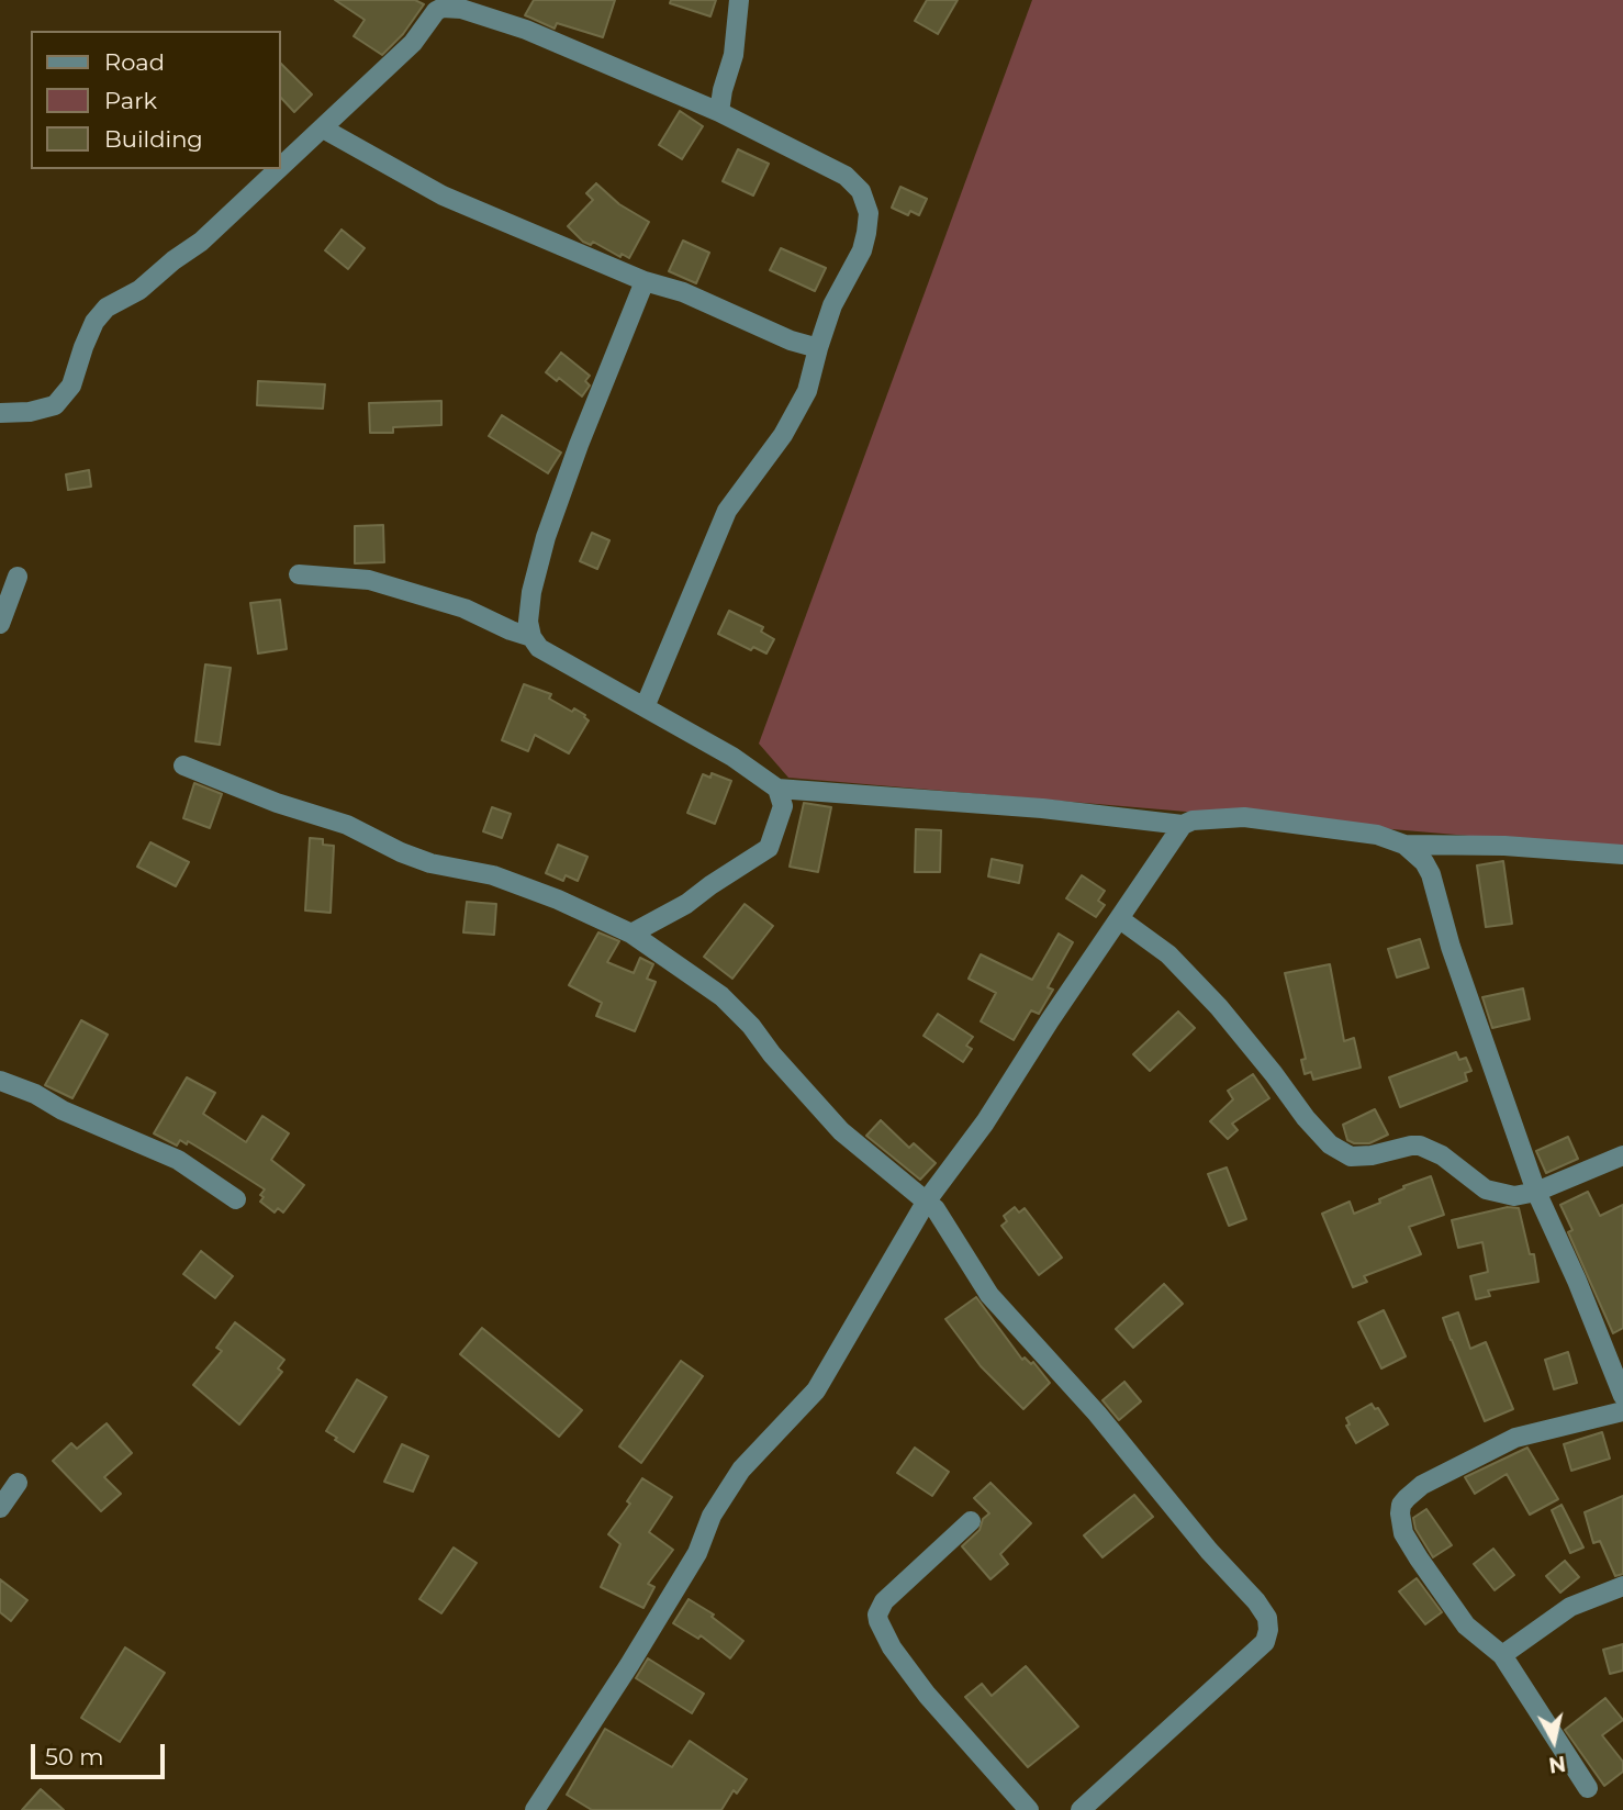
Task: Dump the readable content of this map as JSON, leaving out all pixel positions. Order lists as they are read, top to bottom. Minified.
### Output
{"legend":["Road","Park","Building"],"scale_bar":"50 m","north":"bottom"}
